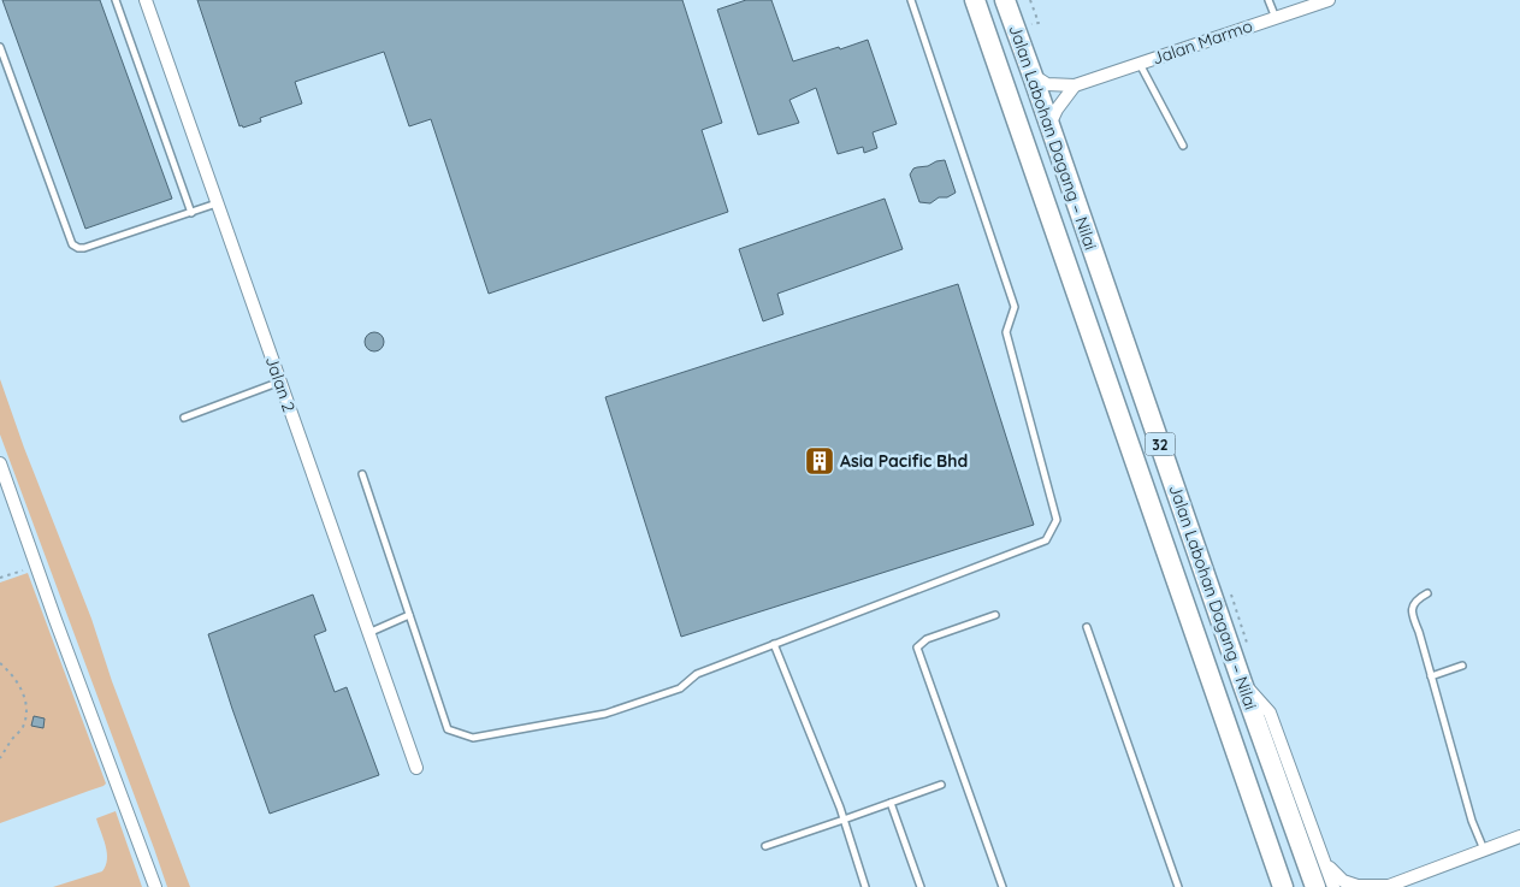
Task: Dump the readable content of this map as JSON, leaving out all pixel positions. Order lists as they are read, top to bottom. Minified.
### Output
{"streets":{"main road":["Jalan Labohan Dagang ‒ Nilai","32"],"street":["Jalan Marmo","Jalan 2"]},"places":{"building":["Asia Pacific Bhd"]}}
